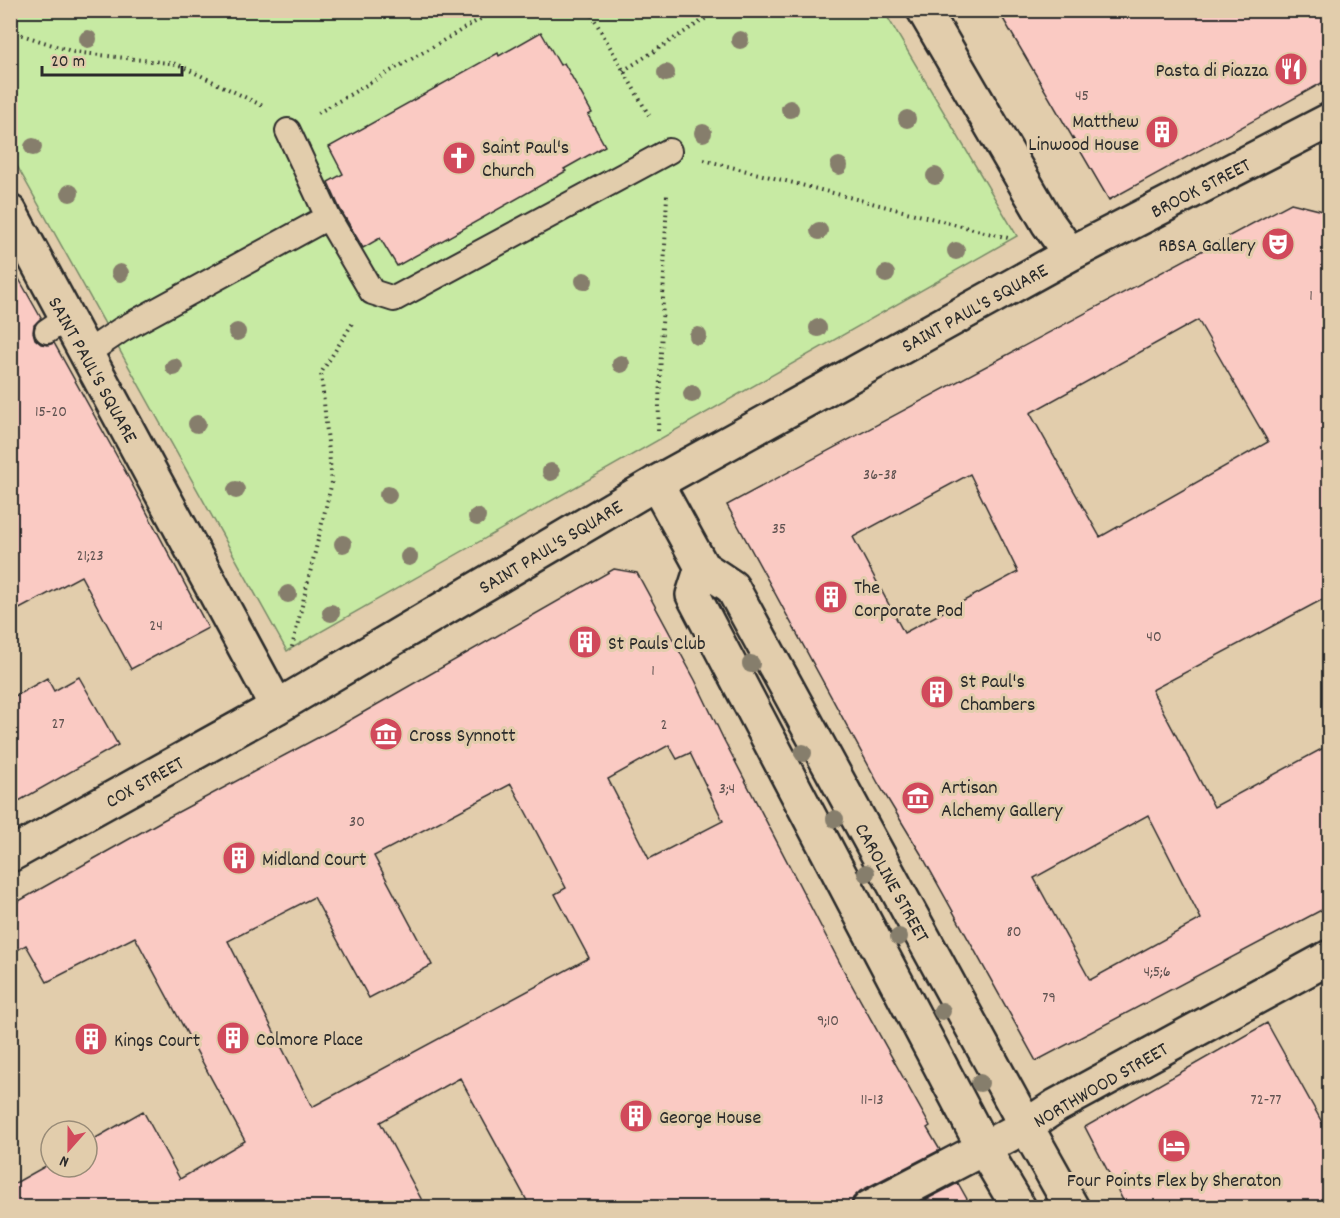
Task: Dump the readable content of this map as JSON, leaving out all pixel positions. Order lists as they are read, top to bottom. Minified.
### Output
{"streets":{"street":["BROOK STREET","SAINT PAUL'S SQUARE","COX STREET","CAROLINE STREET","NORTHWOOD STREET"]},"crossings":[["BROOK STREET","SAINT PAUL'S SQUARE"],["SAINT PAUL'S SQUARE","COX STREET"],["SAINT PAUL'S SQUARE","CAROLINE STREET"],["CAROLINE STREET","NORTHWOOD STREET"]],"places":{"restaurant":["Pasta di Piazza"],"building":["Matthew Linwood House","The Corporate Pod","St Pauls Club","St Paul's Chambers","Midland Court","Colmore Place","Kings Court","George House"],"church":["Saint Paul's Church"],"theatre":["RBSA Gallery"],"museum":["Cross Synnott","Artisan Alchemy Gallery"],"hotel":["Four Points Flex by Sheraton"]},"house_numbers":["45","1","15-20","36-38","35","21;23","24","40","1","27","2","3;4","30","80","4;5;6","79","9;10","11-13","72-77"],"scale_bar":"20 m","north":"bottom"}
